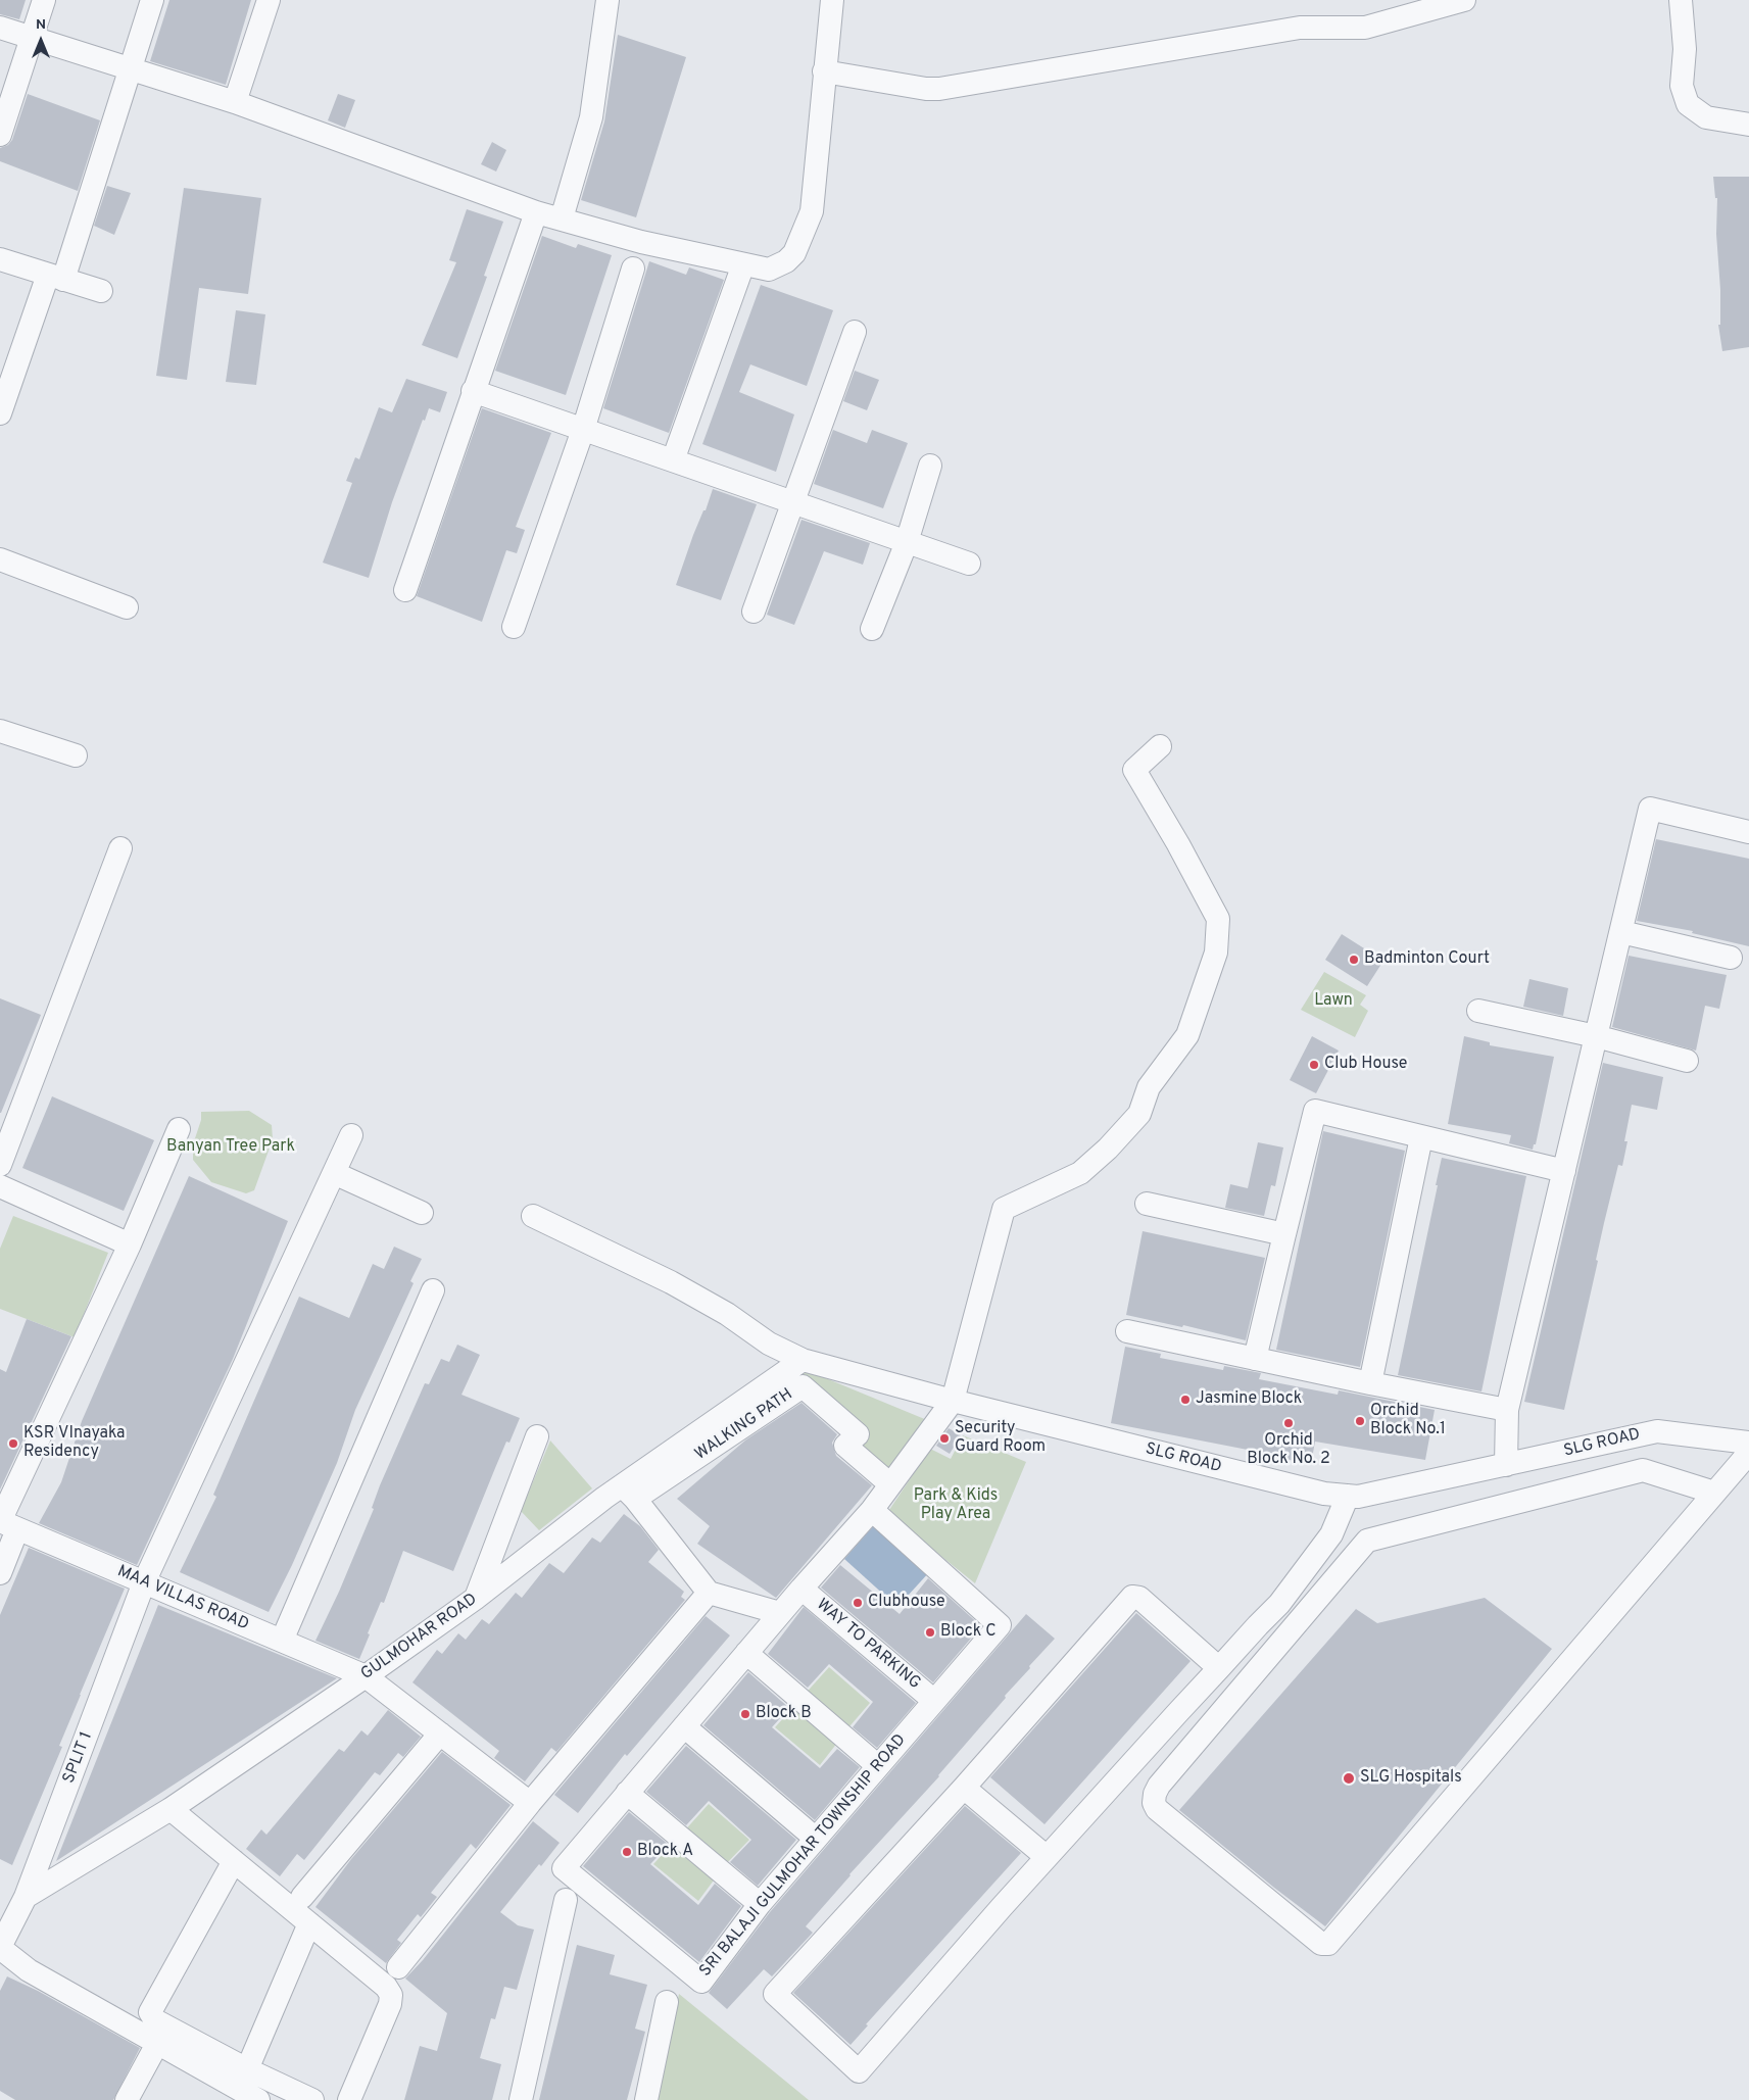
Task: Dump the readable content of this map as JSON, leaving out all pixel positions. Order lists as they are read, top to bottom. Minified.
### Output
{"streets":{"street":["WALKING PATH","SLG ROAD","MAA VILLAS ROAD","GULMOHAR ROAD","WAY TO PARKING","SPLIT 1","SRI BALAJI GULMOHAR TOWNSHIP ROAD"]},"crossings":[["WALKING PATH","GULMOHAR ROAD"],["WALKING PATH","SRI BALAJI GULMOHAR TOWNSHIP ROAD"],["SLG ROAD","GULMOHAR ROAD"],["SLG ROAD","SRI BALAJI GULMOHAR TOWNSHIP ROAD"],["MAA VILLAS ROAD","GULMOHAR ROAD"],["MAA VILLAS ROAD","SPLIT 1"],["GULMOHAR ROAD","SPLIT 1"],["WAY TO PARKING","SRI BALAJI GULMOHAR TOWNSHIP ROAD"]],"parks":["Lawn","Banyan Tree Park","Park & Kids Play Area"],"places":["Badminton Court","Club House","Jasmine Block","Orchid Block No.1","Orchid Block No. 2","Security Guard Room","KSR VInayaka Residency","Clubhouse","Block C","Block B","SLG Hospitals","Block A"],"north":"top"}
